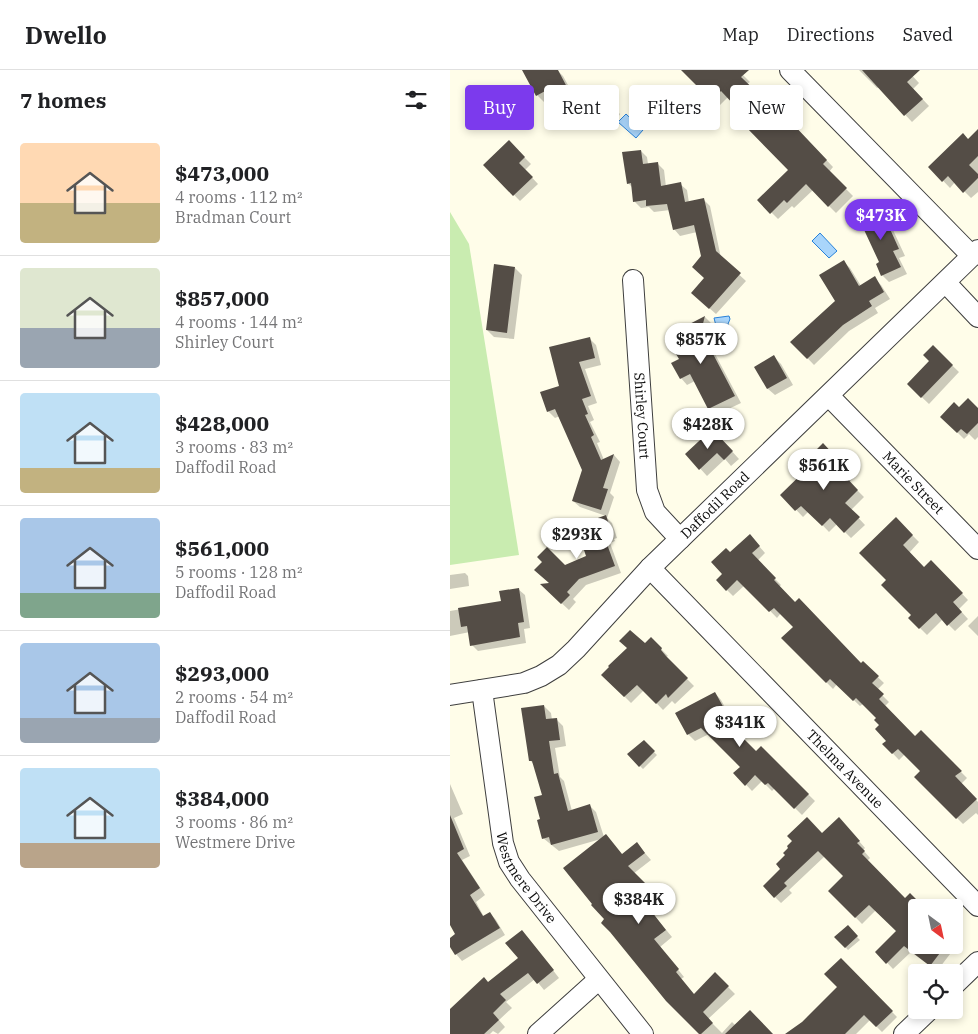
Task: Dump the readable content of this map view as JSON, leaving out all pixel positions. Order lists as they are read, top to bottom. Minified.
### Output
{"streets":{"street":["Shirley Court","Marie Street","Daffodil Road","Thelma Avenue","Westmere Drive"]},"crossings":[["Shirley Court","Daffodil Road"],["Marie Street","Daffodil Road"],["Daffodil Road","Thelma Avenue"],["Daffodil Road","Westmere Drive"]],"north":"bottom right","page":{"header":"Dwello","nav":["Map","Directions","Saved"],"heading":"7 homes","chip":["Buy","Rent","Filters","New"],"list":[{"name":"$473,000","note":"4 rooms · 112 m² · Bradman Court"},{"name":"$857,000","note":"4 rooms · 144 m² · Shirley Court"},{"name":"$428,000","note":"3 rooms · 83 m² · Daffodil Road"},{"name":"$561,000","note":"5 rooms · 128 m² · Daffodil Road"},{"name":"$293,000","note":"2 rooms · 54 m² · Daffodil Road"},{"name":"$384,000","note":"3 rooms · 86 m² · Westmere Drive"}],"price":["$473K","$857K","$428K","$561K","$293K","$341K","$384K"]}}
